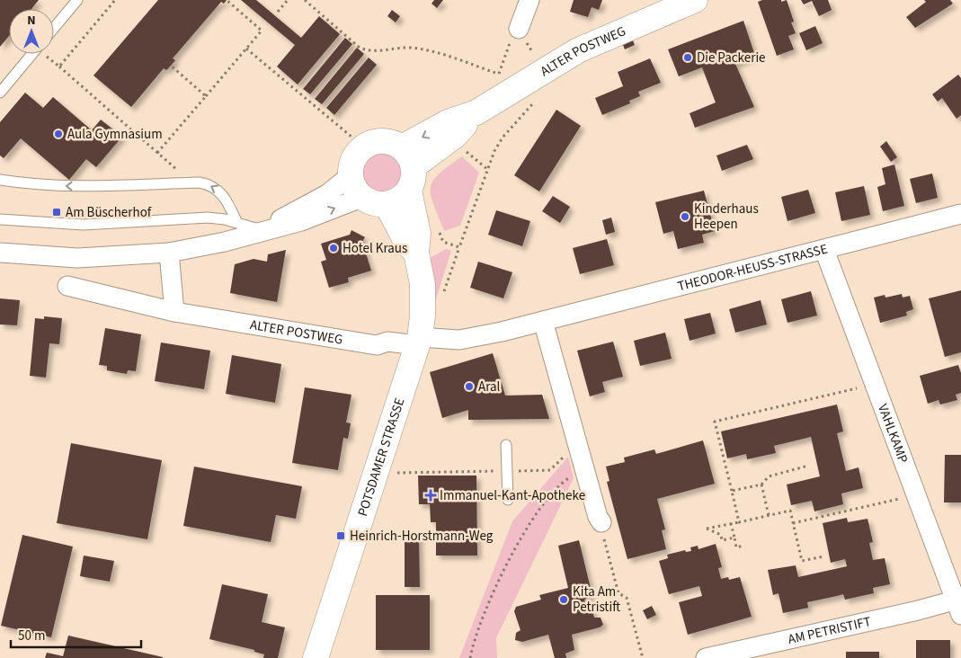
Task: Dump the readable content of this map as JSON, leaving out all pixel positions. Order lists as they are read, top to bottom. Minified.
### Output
{"streets":{"street":["ALTER POSTWEG","THEODOR-HEUSS-STRASSE","VAHLKAMP","POTSDAMER STRASSE","AM PETRISTIFT"]},"crossings":[["ALTER POSTWEG","THEODOR-HEUSS-STRASSE"],["ALTER POSTWEG","POTSDAMER STRASSE"],["THEODOR-HEUSS-STRASSE","VAHLKAMP"],["THEODOR-HEUSS-STRASSE","POTSDAMER STRASSE"],["VAHLKAMP","AM PETRISTIFT"]],"places":{"other":["Die Packerie","Aula Gymnasium","Kinderhaus Heepen","Hotel Kraus","Aral","Kita Am Petristift"],"transit":["Am Büscherhof","Heinrich-Horstmann-Weg"],"health":["Immanuel-Kant-Apotheke"]},"scale_bar":"50 m","north":"top"}
